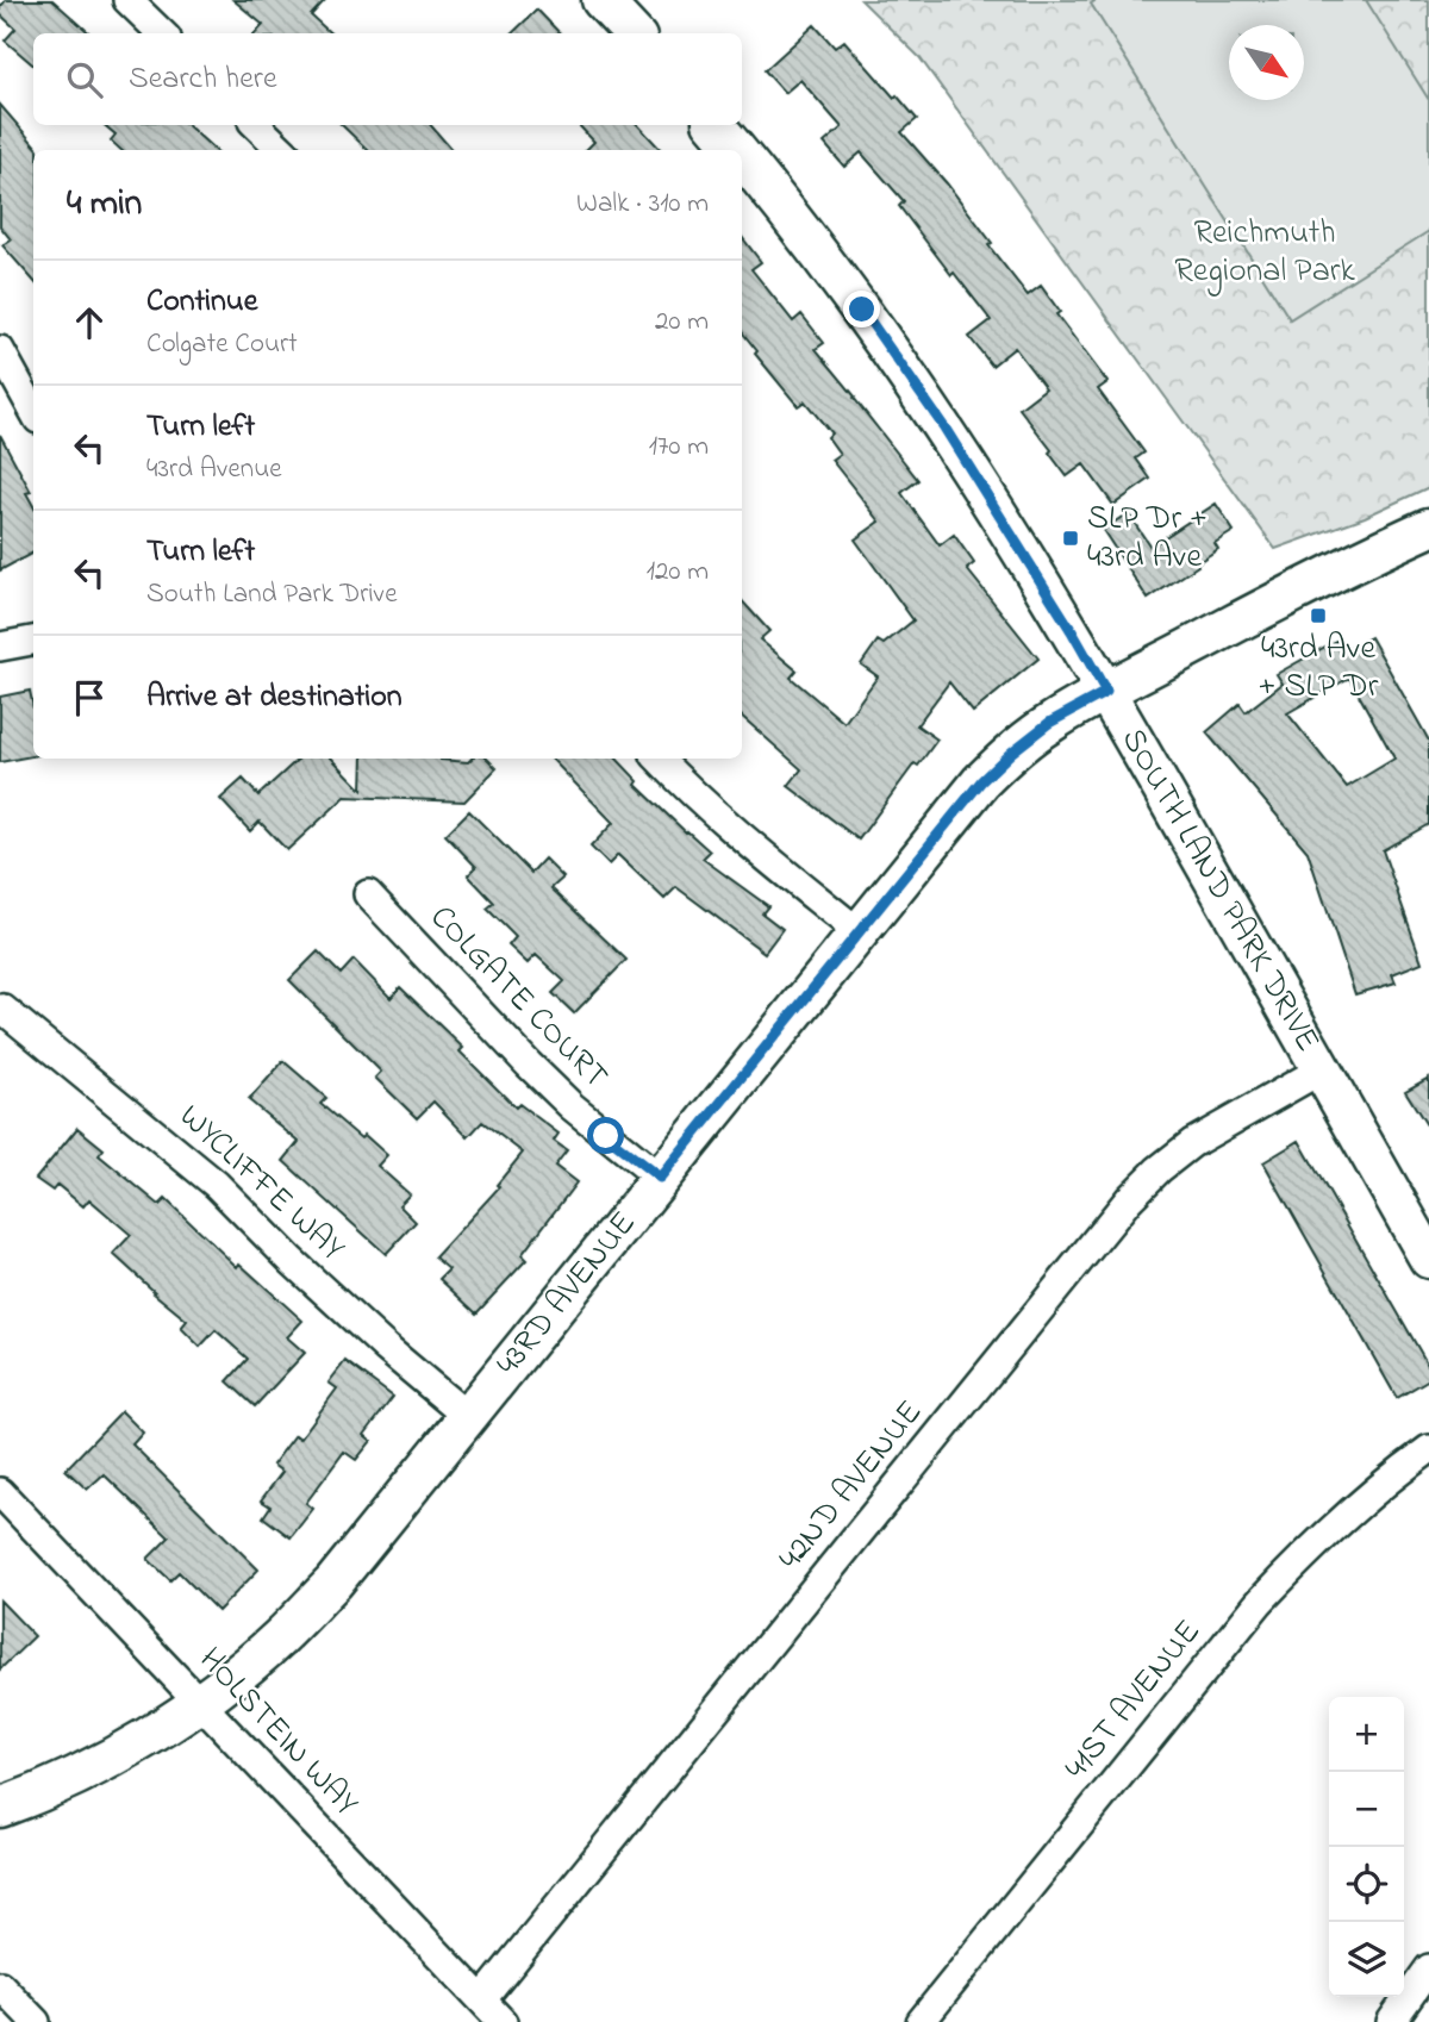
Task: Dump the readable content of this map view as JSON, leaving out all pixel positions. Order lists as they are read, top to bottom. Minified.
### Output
{"streets":{"street":["SOUTH LAND PARK DRIVE","COLGATE COURT","WYCLIFFE WAY","43RD AVENUE","42ND AVENUE","41ST AVENUE","HOLSTEIN WAY"]},"crossings":[["SOUTH LAND PARK DRIVE","43RD AVENUE"],["SOUTH LAND PARK DRIVE","42ND AVENUE"],["COLGATE COURT","43RD AVENUE"],["WYCLIFFE WAY","43RD AVENUE"],["43RD AVENUE","HOLSTEIN WAY"],["42ND AVENUE","HOLSTEIN WAY"]],"parks":["Reichmuth Regional Park"],"places":{"transit":["SLP Dr + 43rd Ave","43rd Ave + SLP Dr"]},"north":"bottom right","page":{"search":"Search here","heading":["4 min","Walk · 310 m"],"list":[["Continue","Colgate Court","20 m"],["Turn left","43rd Avenue","170 m"],["Turn left","South Land Park Drive","120 m"],"Arrive at destination"],"map_buttons":["+","−"]}}
